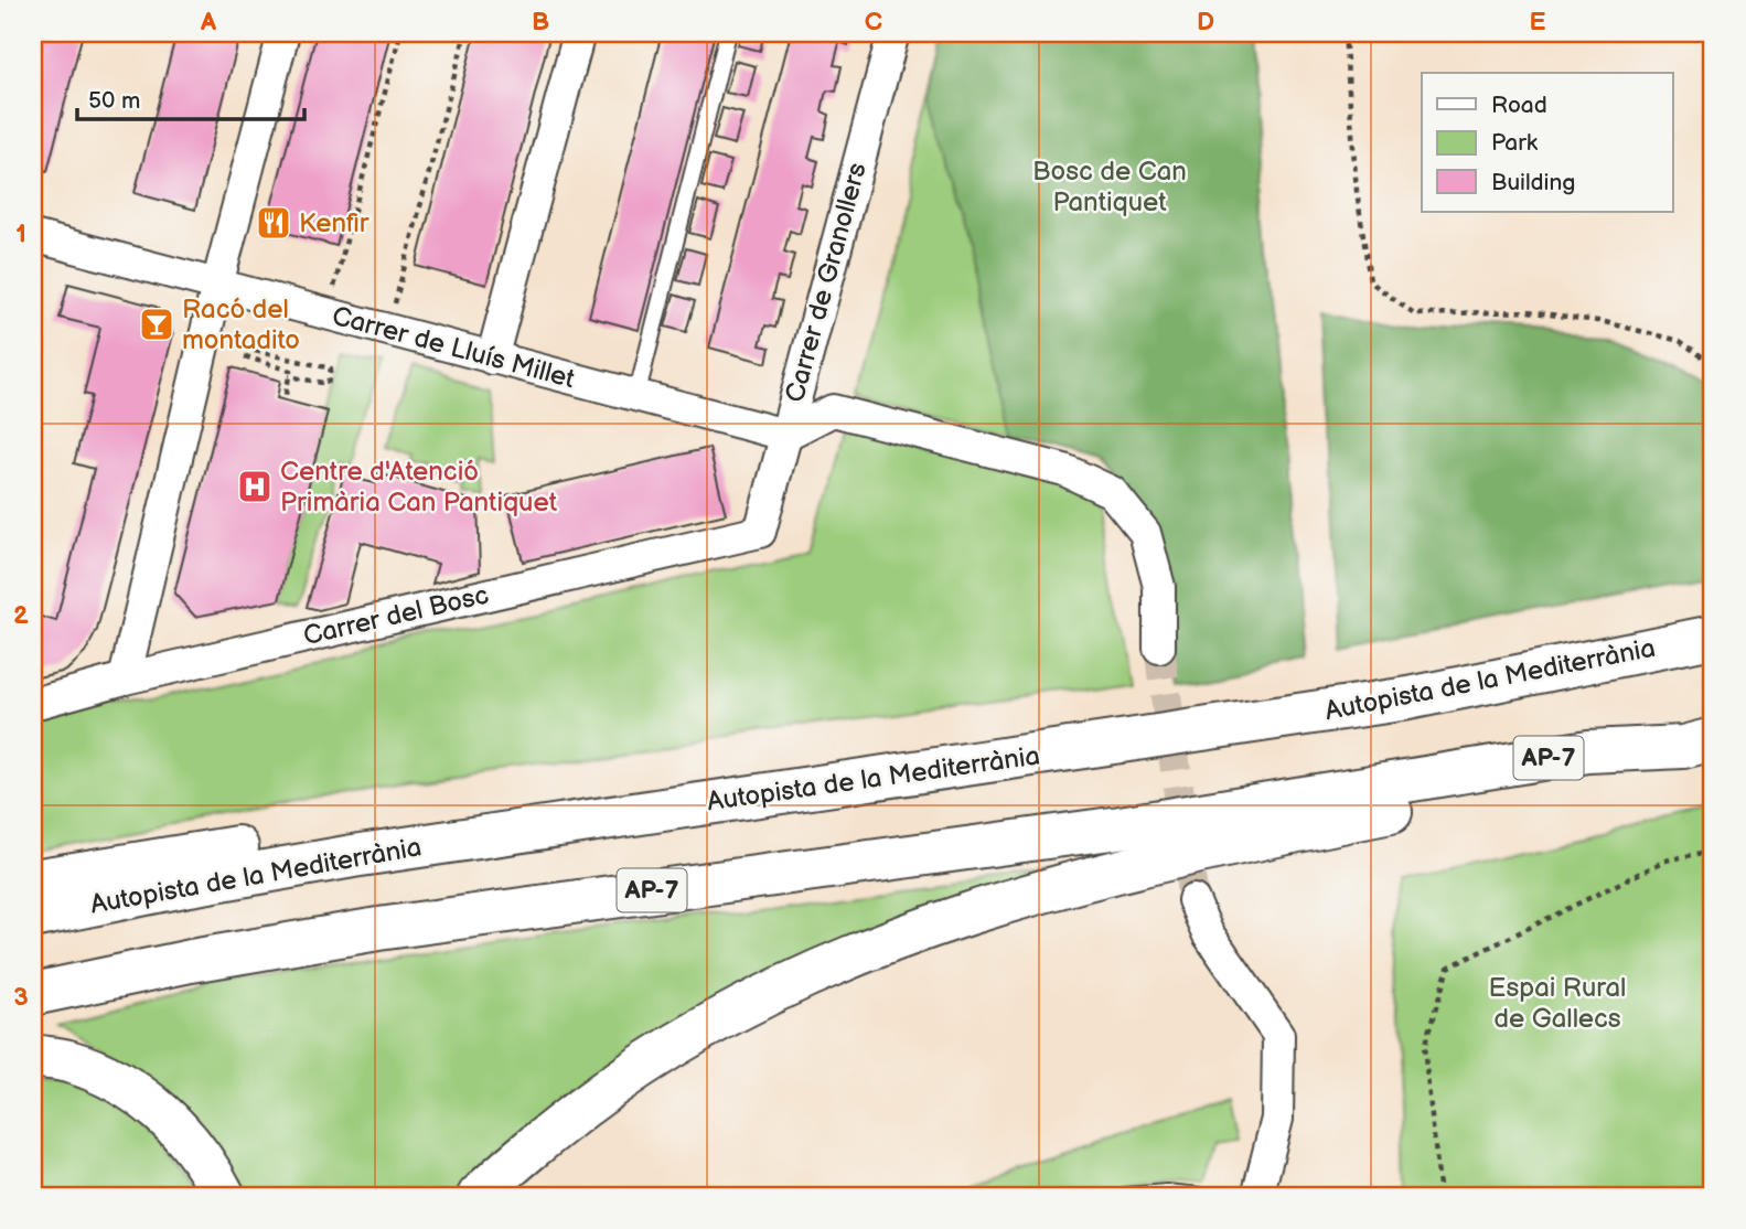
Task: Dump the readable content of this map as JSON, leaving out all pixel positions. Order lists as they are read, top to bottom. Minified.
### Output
{"streets":{"highway":["Autopista de la Mediterrània","AP-7"],"street":["Carrer de Granollers","Carrer de Lluís Millet","Carrer del Bosc"]},"crossings":[["Carrer de Granollers","Carrer de Lluís Millet"],["Carrer de Granollers","Carrer del Bosc"]],"parks":["Bosc de Can Pantiquet","Espai Rural de Gallecs"],"places":{"restaurant":["Kenfir"],"bar":["Racó del montadito"],"hospital":["Centre d'Atenció Primària Can Pantiquet"]},"legend":["Road","Park","Building"],"scale_bar":"50 m","grid":{"columns":["A","B","C","D","E"],"rows":["1","2","3"]}}
